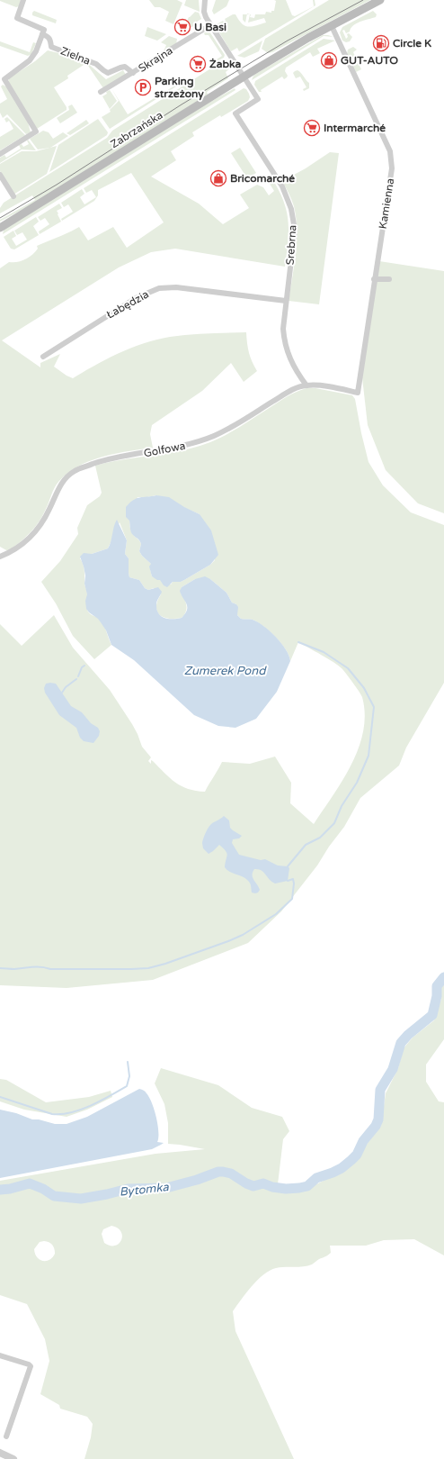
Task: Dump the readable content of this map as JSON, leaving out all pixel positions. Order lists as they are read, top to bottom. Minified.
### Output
{"streets":{"main road":["Zabrzańska"],"street":["Zielna","Skrajna","Kamienna","Srebrna","Łabędzia","Golfowa"]},"crossings":[["Zielna","Skrajna"],["Zabrzańska","Kamienna"],["Zabrzańska","Srebrna"],["Kamienna","Golfowa"],["Srebrna","Łabędzia"],["Srebrna","Golfowa"]],"water":["Zumerek Pond","Bytomka"],"places":{"supermarket":["U Basi","Żabka","Intermarché"],"fuel station":["Circle K"],"shop":["GUT-AUTO","Bricomarché"],"parking":["Parking strzeżony"]}}
